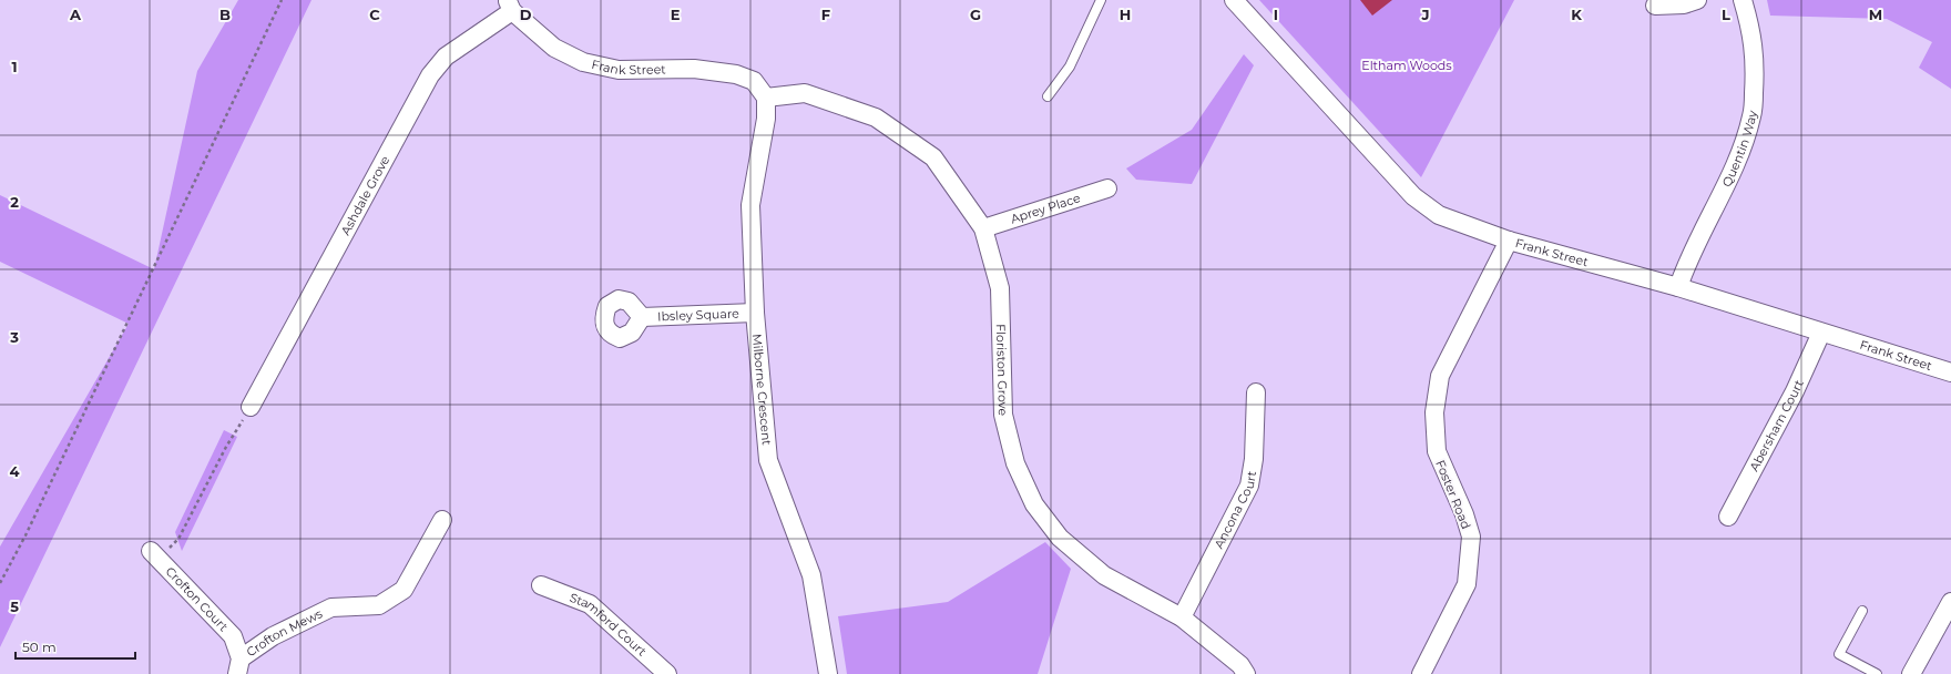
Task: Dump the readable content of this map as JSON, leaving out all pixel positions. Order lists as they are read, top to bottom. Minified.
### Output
{"streets":{"street":["Frank Street","Quentin Way","Ashdale Grove","Aprey Place","Ibsley Square","Floriston Grove","Milborne Crescent","Abersham Court","Foster Road","Ancona Court","Crofton Court","Stamford Court","Crofton Mews"]},"crossings":[["Frank Street","Quentin Way"],["Frank Street","Ashdale Grove"],["Frank Street","Floriston Grove"],["Frank Street","Milborne Crescent"],["Frank Street","Abersham Court"],["Frank Street","Foster Road"],["Aprey Place","Floriston Grove"],["Ibsley Square","Milborne Crescent"],["Floriston Grove","Milborne Crescent"],["Floriston Grove","Ancona Court"],["Crofton Court","Crofton Mews"]],"parks":["Eltham Woods"],"scale_bar":"50 m","grid":{"columns":["A","B","C","D","E","F","G","H","I","J","K","L","M"],"rows":["1","2","3","4","5"]}}
